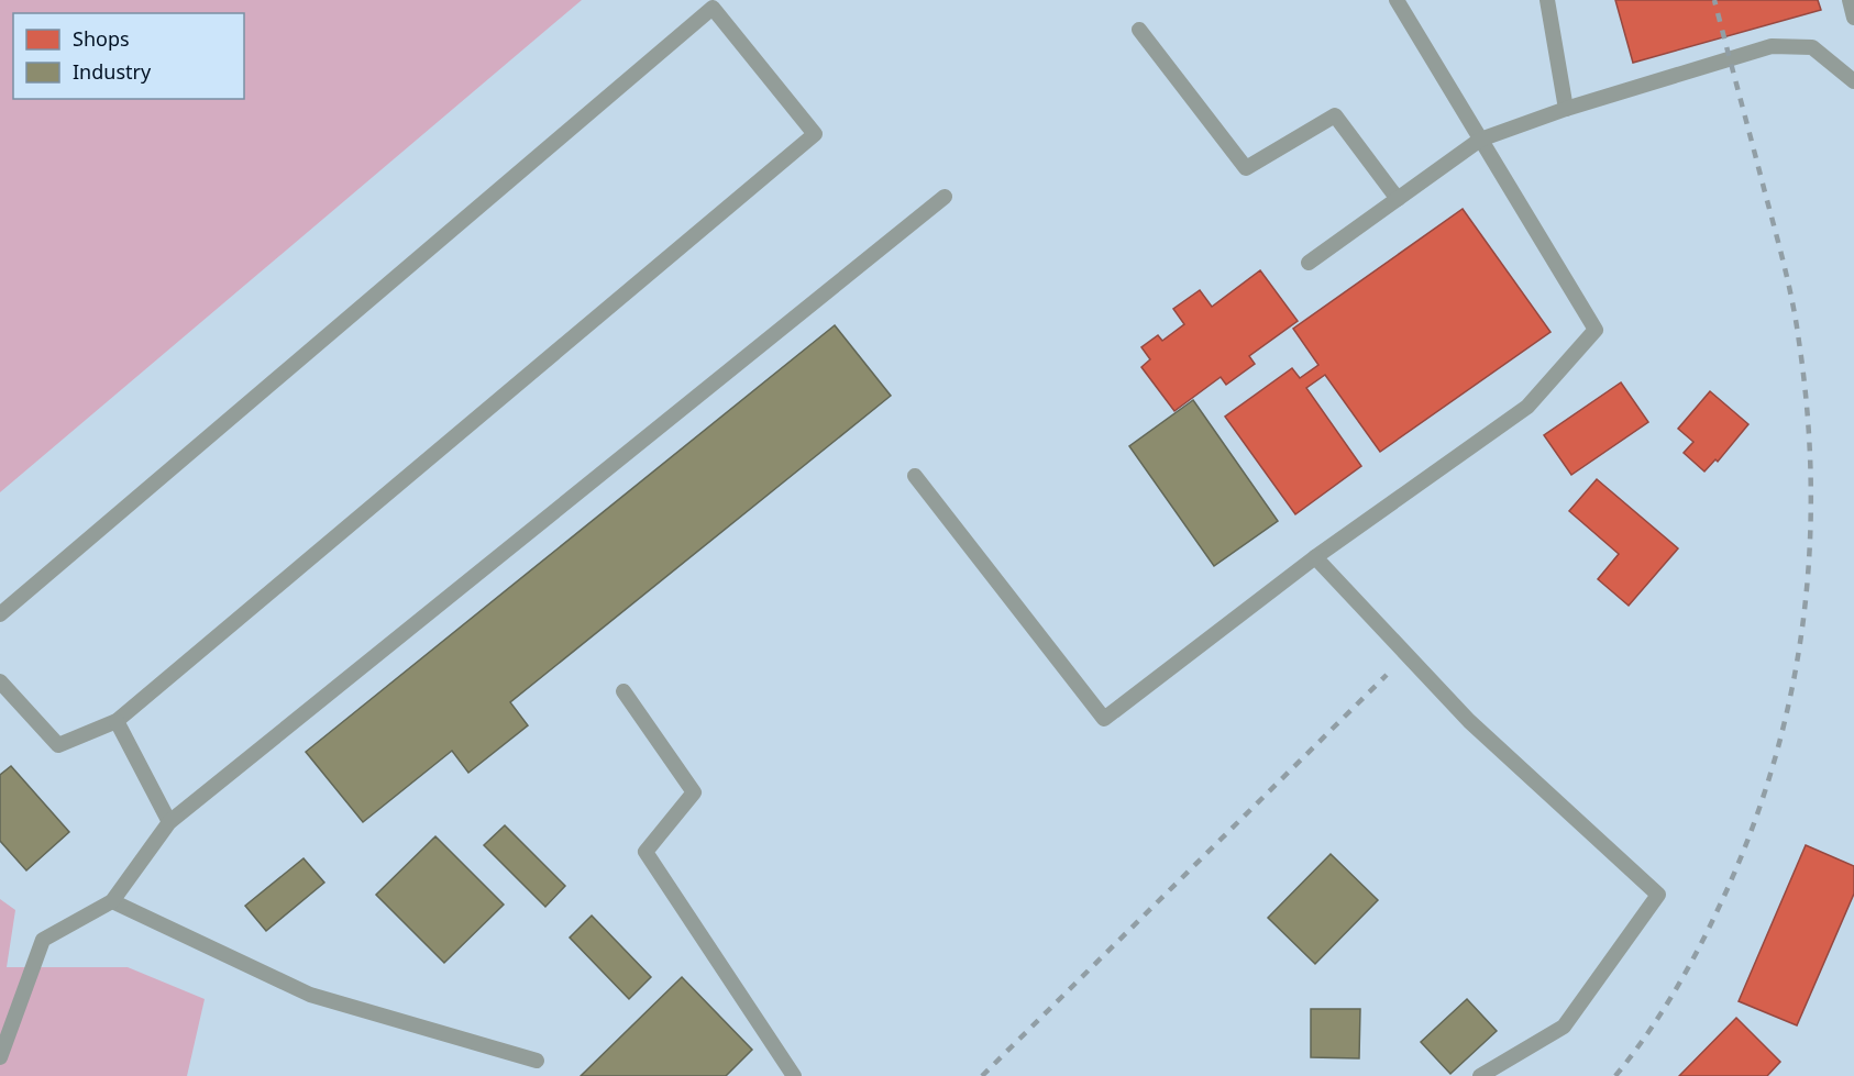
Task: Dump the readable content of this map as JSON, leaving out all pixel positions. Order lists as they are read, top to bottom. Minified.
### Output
{"legend":["Shops","Industry"]}
